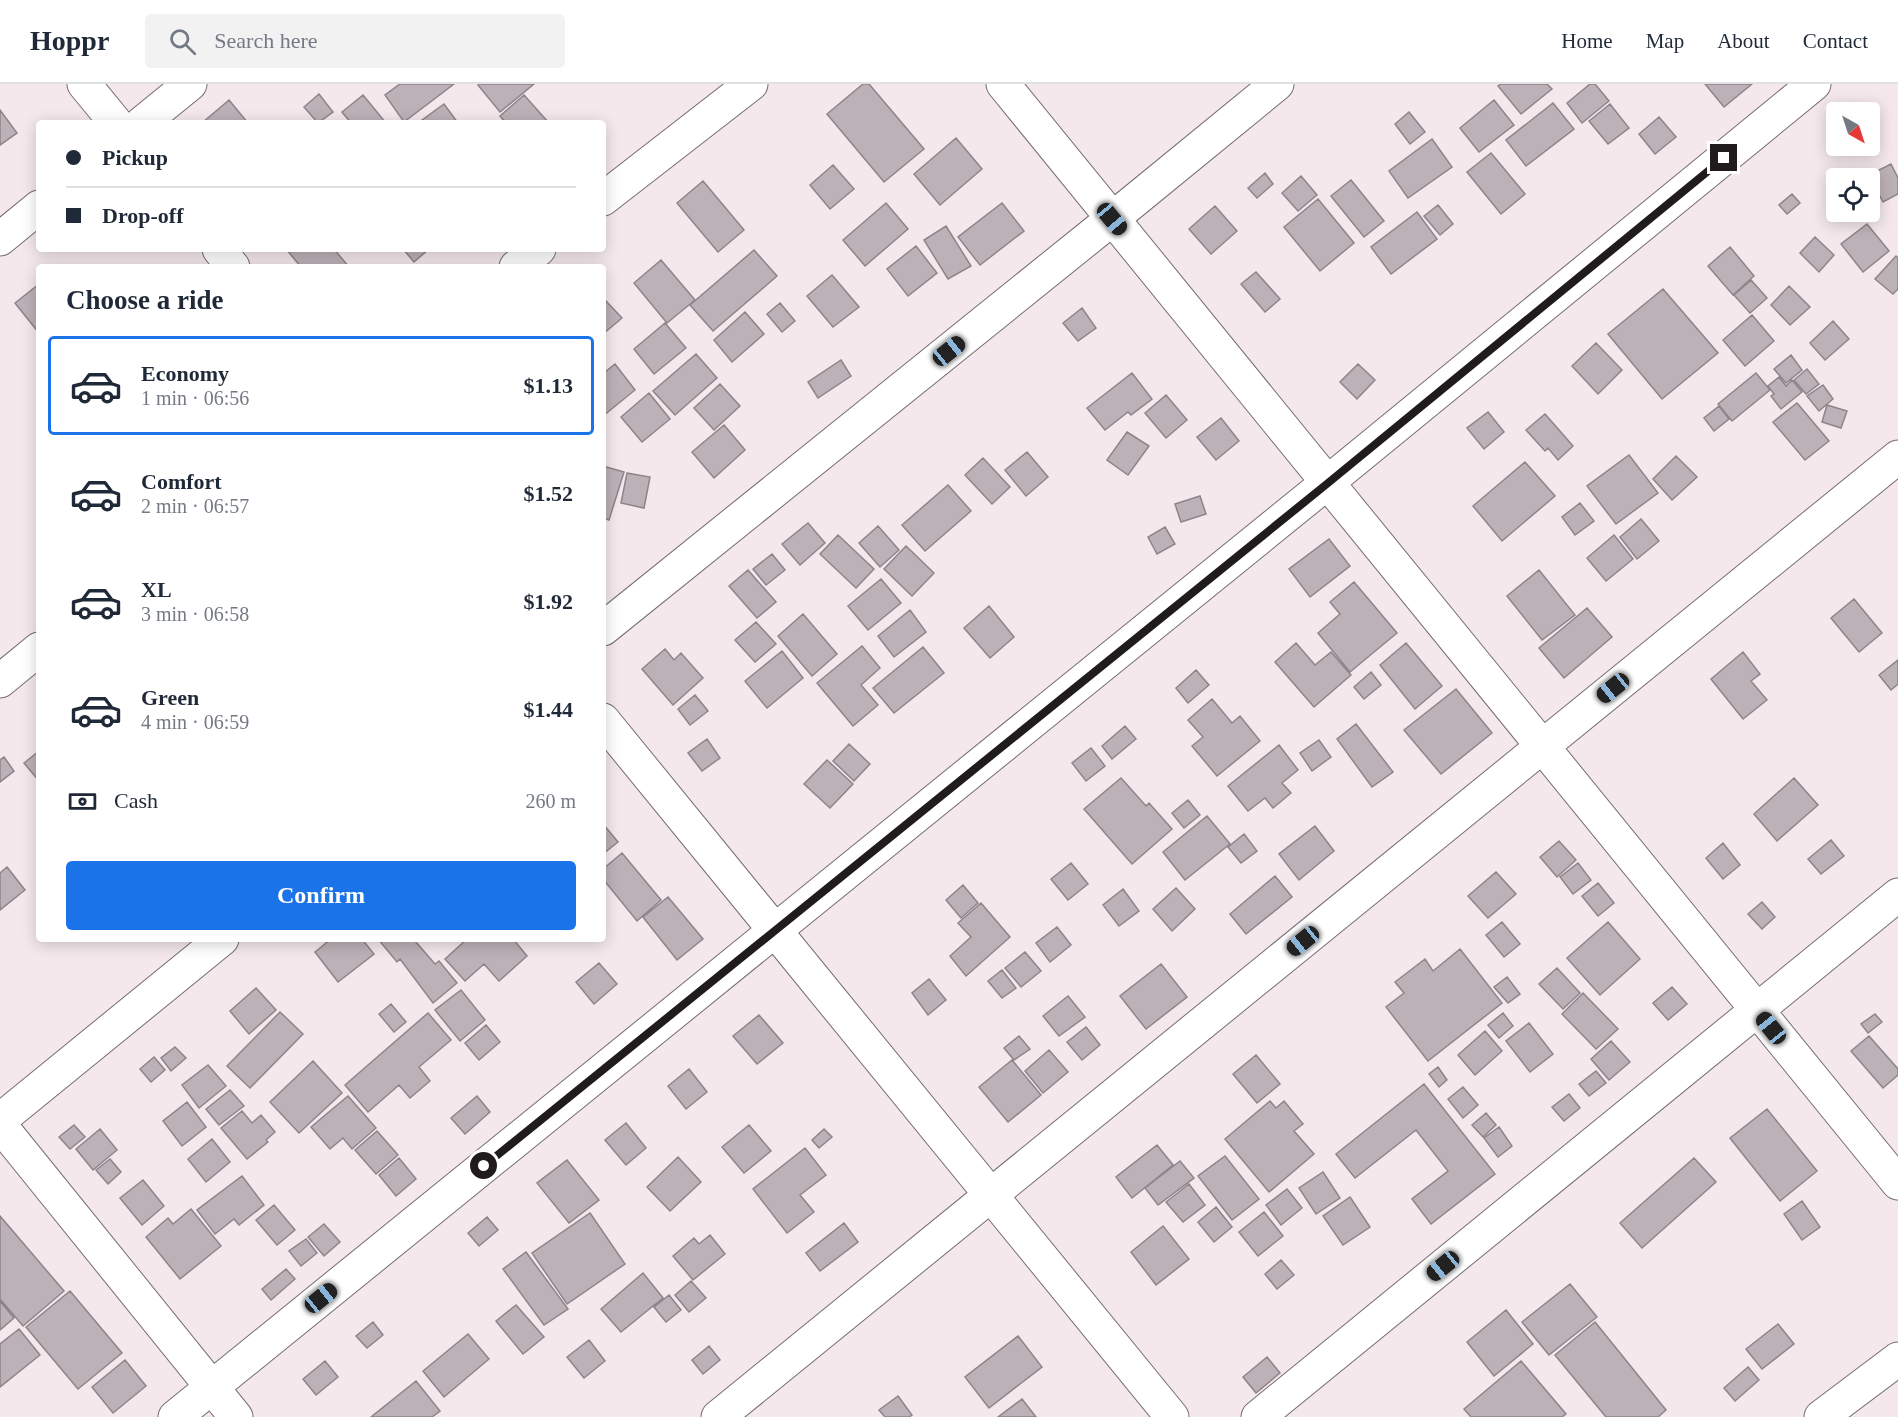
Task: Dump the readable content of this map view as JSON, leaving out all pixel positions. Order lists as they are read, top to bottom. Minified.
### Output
{"north":"bottom right","page":{"header":"Hoppr","search":"Search here","nav":["Home","Map","About","Contact"],"banner":["Pickup","Drop-off"],"heading":"Choose a ride","list":[{"name":"Economy","note":"1 min · 06:56","value":"$1.13"},{"name":"Comfort","note":"2 min · 06:57","value":"$1.52"},{"name":"XL","note":"3 min · 06:58","value":"$1.92"},{"name":"Green","note":"4 min · 06:59","value":"$1.44"}],"pay":["Cash","260 m"],"buttons":"Confirm"}}
